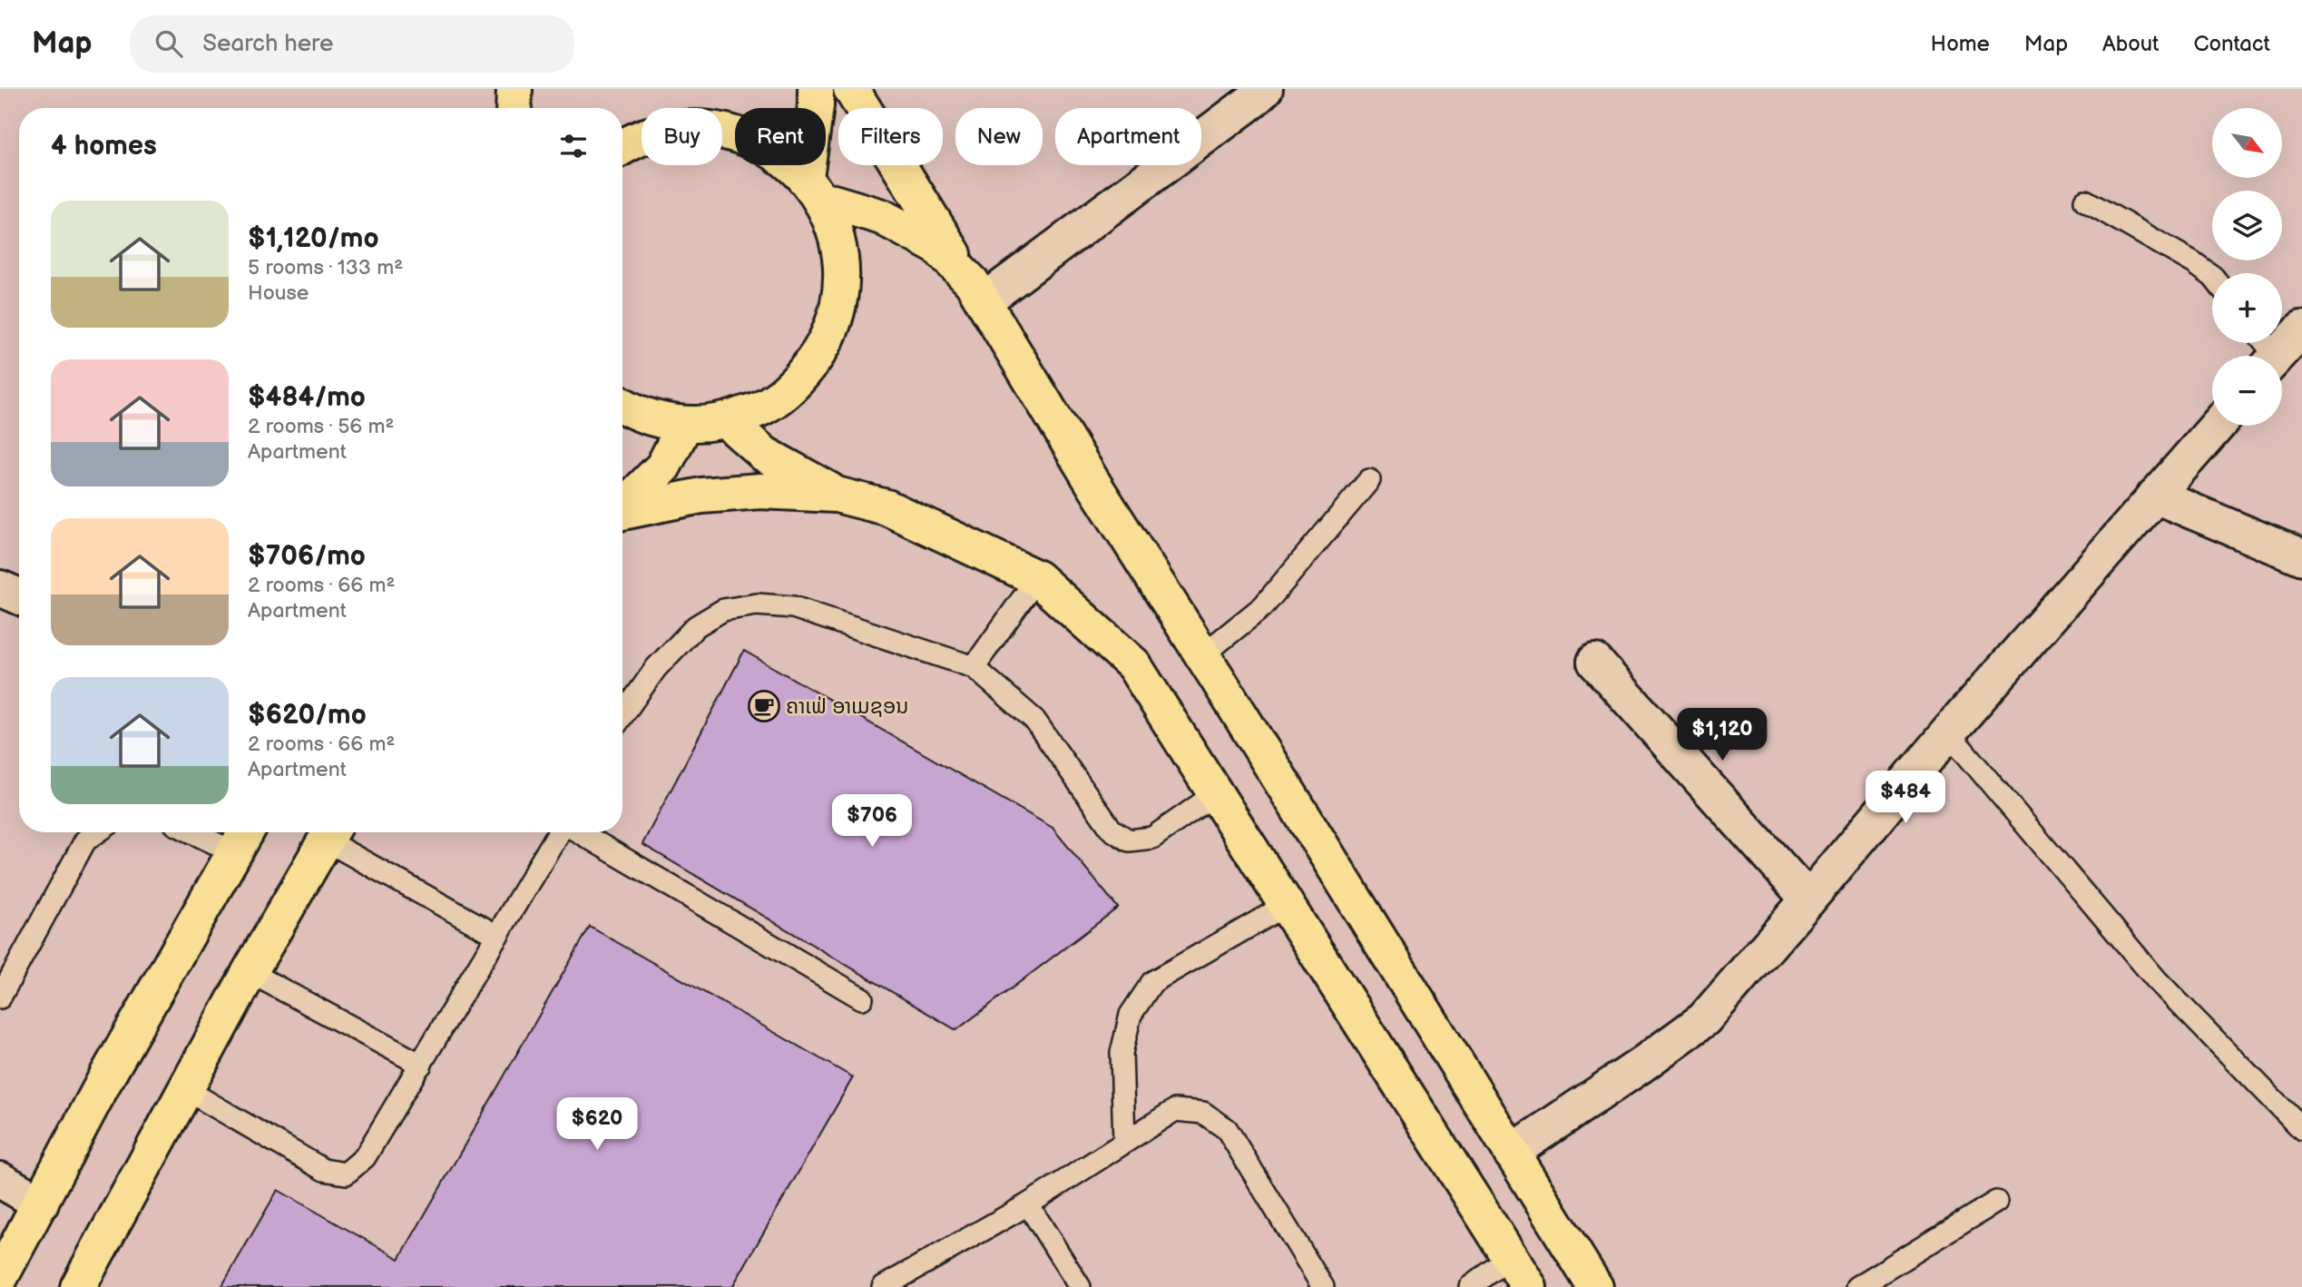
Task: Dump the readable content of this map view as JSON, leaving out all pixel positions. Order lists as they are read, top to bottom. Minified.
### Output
{"places":{"cafe":["ຄາເຟ່ ອາເມຊອນ"]},"north":"bottom right","page":{"header":"Map","search":"Search here","nav":["Home","Map","About","Contact"],"map_buttons":["+","−"],"chip":["Buy","Rent","Filters","New","Apartment"],"heading":"4 homes","list":[{"name":"$1,120/mo","note":"5 rooms · 133 m² · House"},{"name":"$484/mo","note":"2 rooms · 56 m² · Apartment"},{"name":"$706/mo","note":"2 rooms · 66 m² · Apartment"},{"name":"$620/mo","note":"2 rooms · 66 m² · Apartment"}],"price":["$1,120","$484","$706","$620"]}}
